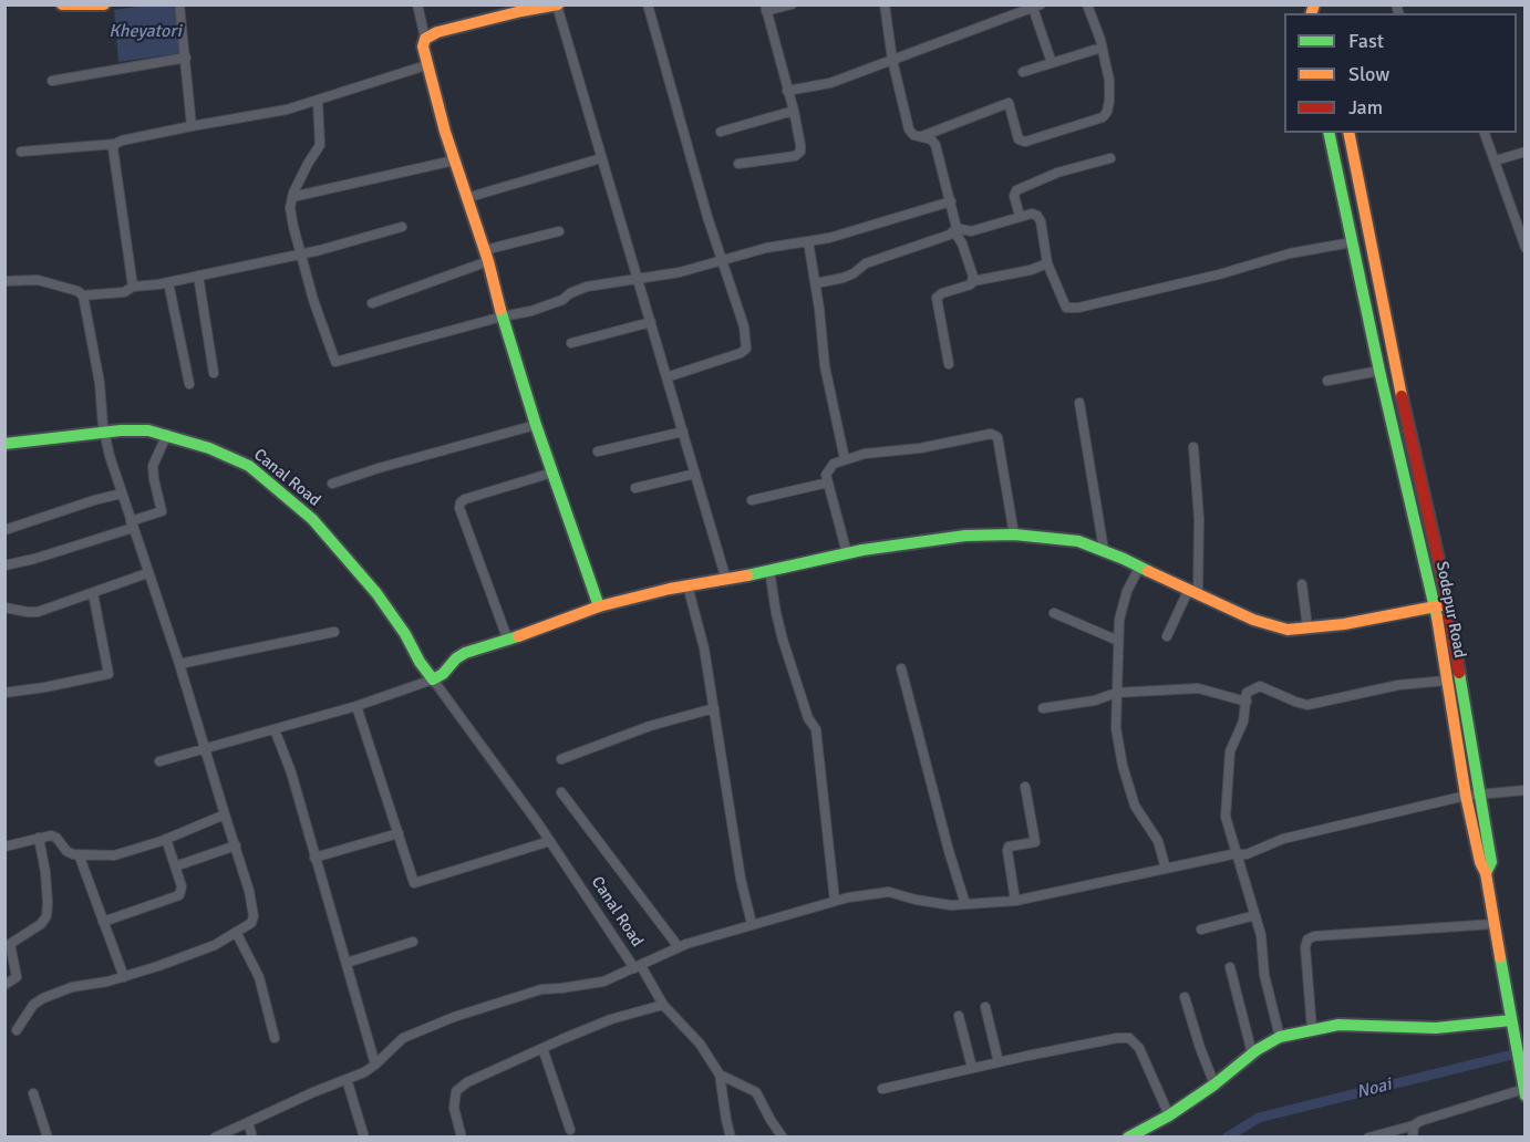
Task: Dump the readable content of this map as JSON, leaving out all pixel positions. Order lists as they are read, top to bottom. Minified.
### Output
{"streets":{"street":["Canal Road","Sodepur Road"]},"water":["Kheyatori","Noai"],"legend":["Fast","Slow","Jam"]}
